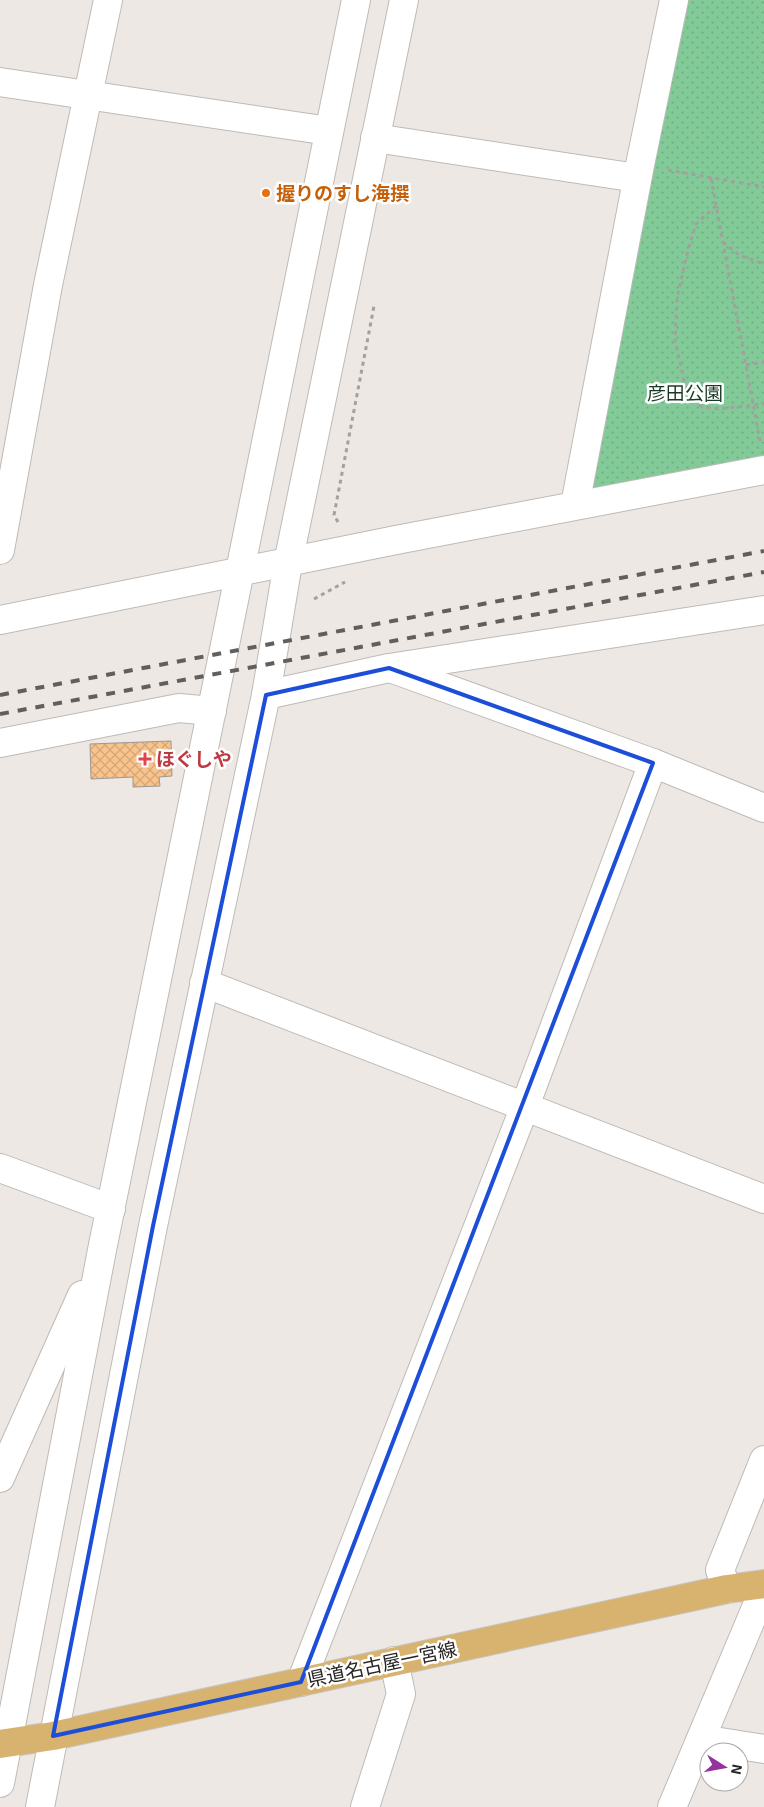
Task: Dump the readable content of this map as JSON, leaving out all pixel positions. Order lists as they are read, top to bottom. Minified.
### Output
{"streets":{"main road":["県道名古屋一宮線"]},"parks":["彦田公園"],"places":{"other":["握りのすし海撰"],"health":["ほぐしや"]},"north":"right"}
